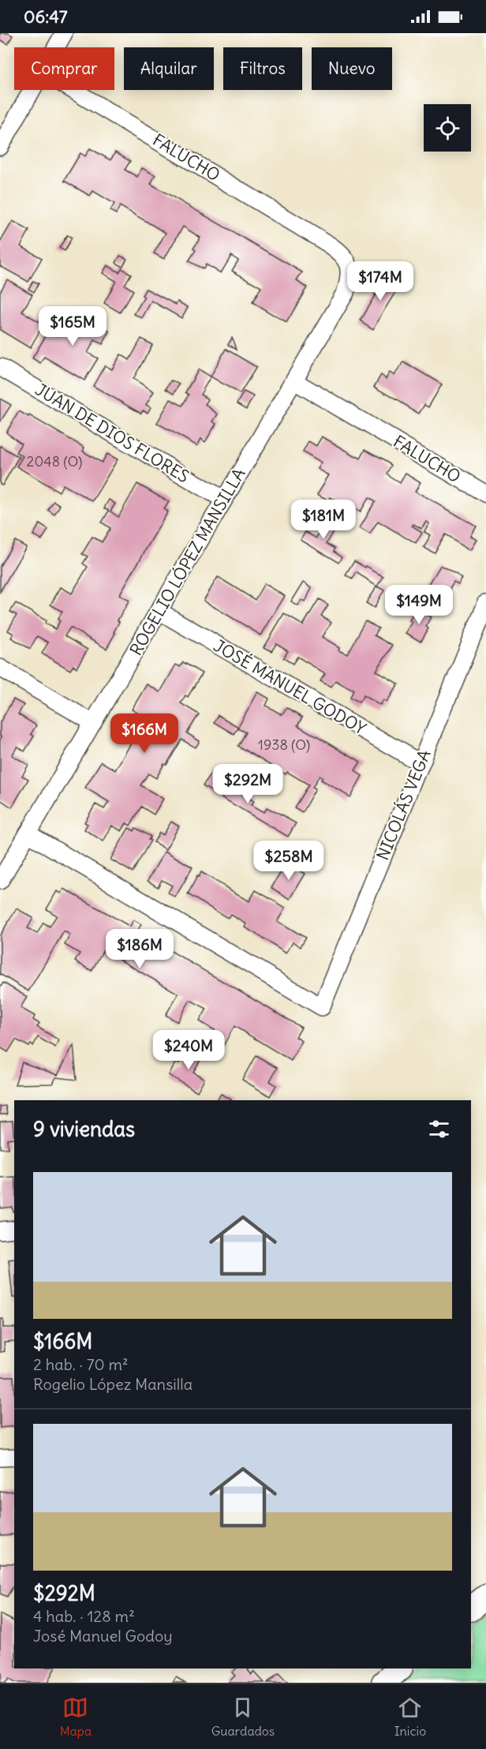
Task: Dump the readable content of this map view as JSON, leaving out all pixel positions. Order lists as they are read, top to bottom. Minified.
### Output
{"streets":{"street":["FALUCHO","JUAN DE DIOS FLORES","ROGELIO LÓPEZ MANSILLA","JOSÉ MANUEL GODOY","NICOLÁS VEGA"]},"crossings":[["FALUCHO","ROGELIO LÓPEZ MANSILLA"],["JUAN DE DIOS FLORES","ROGELIO LÓPEZ MANSILLA"],["ROGELIO LÓPEZ MANSILLA","JOSÉ MANUEL GODOY"],["ROGELIO LÓPEZ MANSILLA","NICOLÁS VEGA"],["JOSÉ MANUEL GODOY","NICOLÁS VEGA"]],"house_numbers":["2048 (O)","1938 (O)"],"page":{"status":"06:47","chip":["Comprar","Alquilar","Filtros","Nuevo"],"price":["$174M","$165M","$181M","$149M","$166M","$292M","$258M","$186M","$240M"],"heading":"9 viviendas","list":[{"name":"$166M","note":"2 hab. · 70 m² · Rogelio López Mansilla"},{"name":"$292M","note":"4 hab. · 128 m² · José Manuel Godoy"}],"tabs":["Mapa","Guardados","Inicio"]}}
